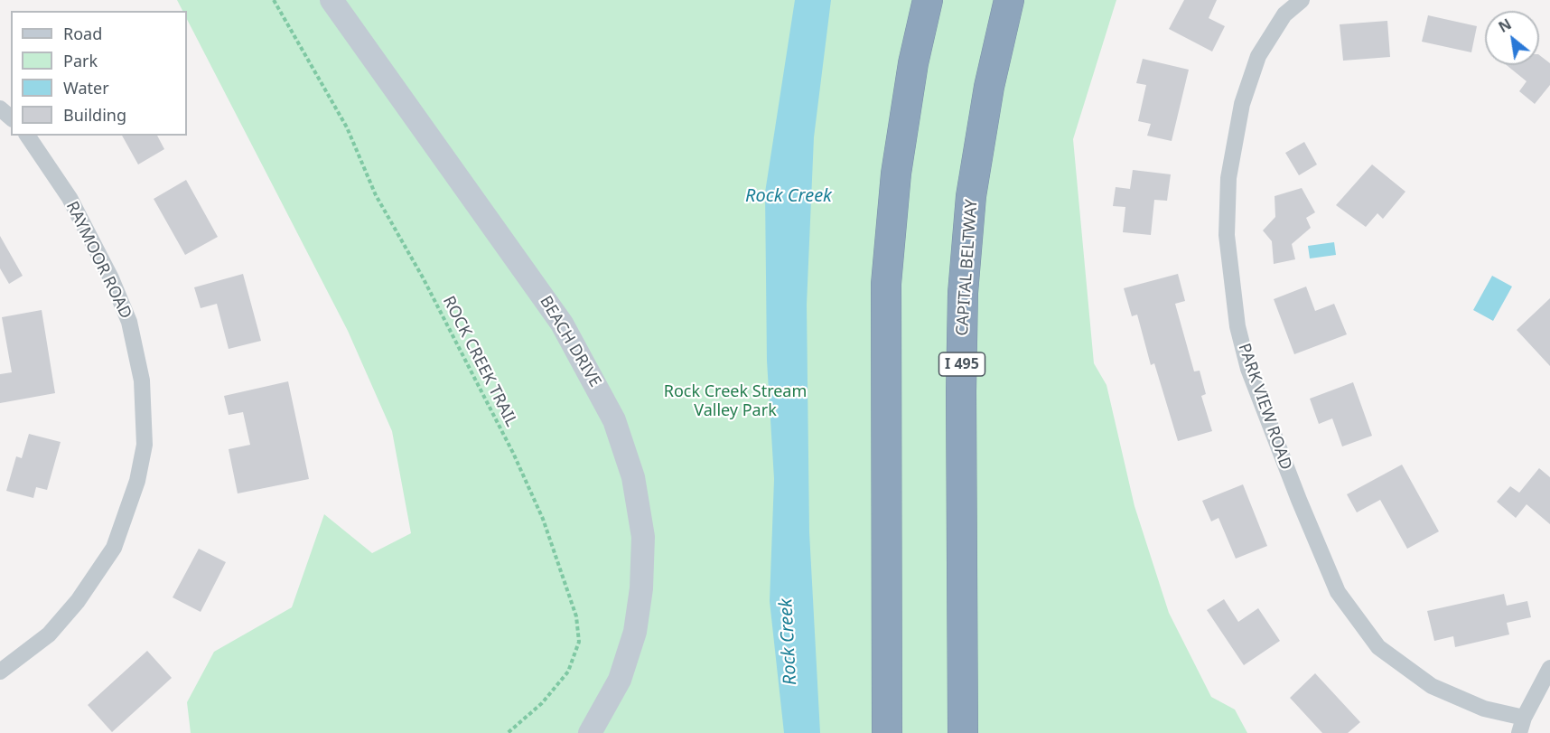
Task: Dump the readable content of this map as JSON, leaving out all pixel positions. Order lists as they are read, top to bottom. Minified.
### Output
{"streets":{"highway":["CAPITAL BELTWAY","I 495"],"street":["RAYMOOR ROAD","BEACH DRIVE","PARK VIEW ROAD"],"path":["ROCK CREEK TRAIL"]},"water":["Rock Creek"],"parks":["Rock Creek Stream Valley Park"],"legend":["Road","Park","Water","Building"],"north":"top left"}
